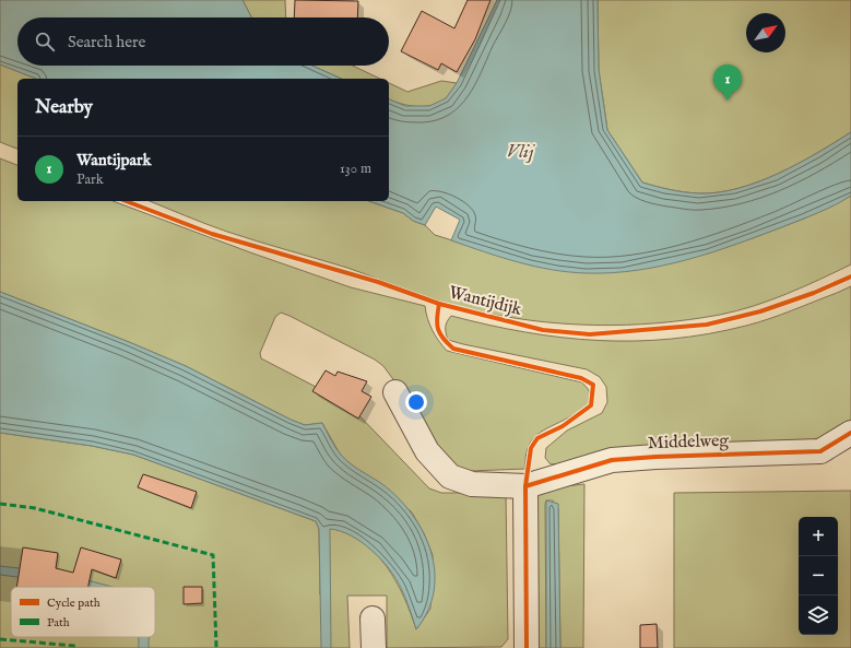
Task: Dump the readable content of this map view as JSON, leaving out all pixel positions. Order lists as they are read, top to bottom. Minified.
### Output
{"streets":{"street":["Middelweg"],"cycle path":["Wantijdijk"]},"water":["Vlij"],"legend":["Cycle path","Path"],"north":"top right","page":{"search":"Search here","pins":"1","heading":"Nearby","list":[{"mark":"1","name":"Wantijpark","note":"Park","value":"130 m"}],"map_buttons":["+","−"]}}
